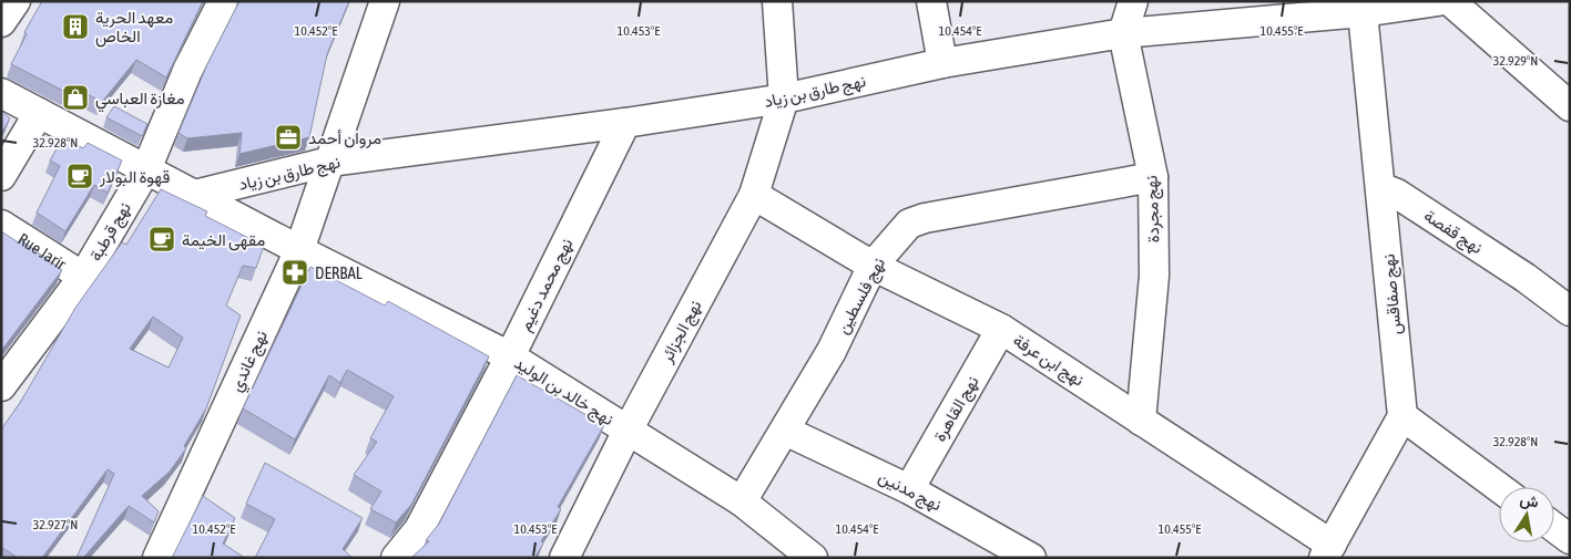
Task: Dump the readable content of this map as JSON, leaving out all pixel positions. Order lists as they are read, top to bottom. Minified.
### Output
{"streets":{"street":["نهج طارق بن زياد","نهج مجردة","نهج قرطبة","نهج قفصة","Rue Jarir","نهج محمد دغيم","نهج صفاقس","نهج فلسطين","نهج الجزائر","نهج ابن عرفة","نهج غاندي","نهج خالد بن الوليد","نهج القاهرة","نهج مدنين"]},"crossings":[["نهج طارق بن زياد","نهج مجردة"],["نهج طارق بن زياد","نهج محمد دغيم"],["نهج طارق بن زياد","نهج صفاقس"],["نهج طارق بن زياد","نهج الجزائر"],["نهج طارق بن زياد","نهج غاندي"],["نهج طارق بن زياد","نهج خالد بن الوليد"],["نهج مجردة","نهج فلسطين"],["نهج مجردة","نهج ابن عرفة"],["نهج قرطبة","Rue Jarir"],["نهج قرطبة","نهج خالد بن الوليد"],["نهج قفصة","نهج صفاقس"],["نهج محمد دغيم","نهج خالد بن الوليد"],["نهج فلسطين","نهج ابن عرفة"],["نهج فلسطين","نهج خالد بن الوليد"],["نهج فلسطين","نهج مدنين"],["نهج الجزائر","نهج ابن عرفة"],["نهج الجزائر","نهج خالد بن الوليد"],["نهج ابن عرفة","نهج القاهرة"],["نهج غاندي","نهج خالد بن الوليد"],["نهج القاهرة","نهج مدنين"]],"places":{"building":["معهد الحرية الخاص"],"shop":["مغازة العباسي"],"office":["مروان أحمد"],"cafe":["قهوة البولار","مقهى الخيمة"],"pharmacy":["DERBAL"]},"north":"top","coordinates":["10.452°E","10.453°E","10.454°E","10.455°E","32.929°N","32.928°N","32.927°N"]}
